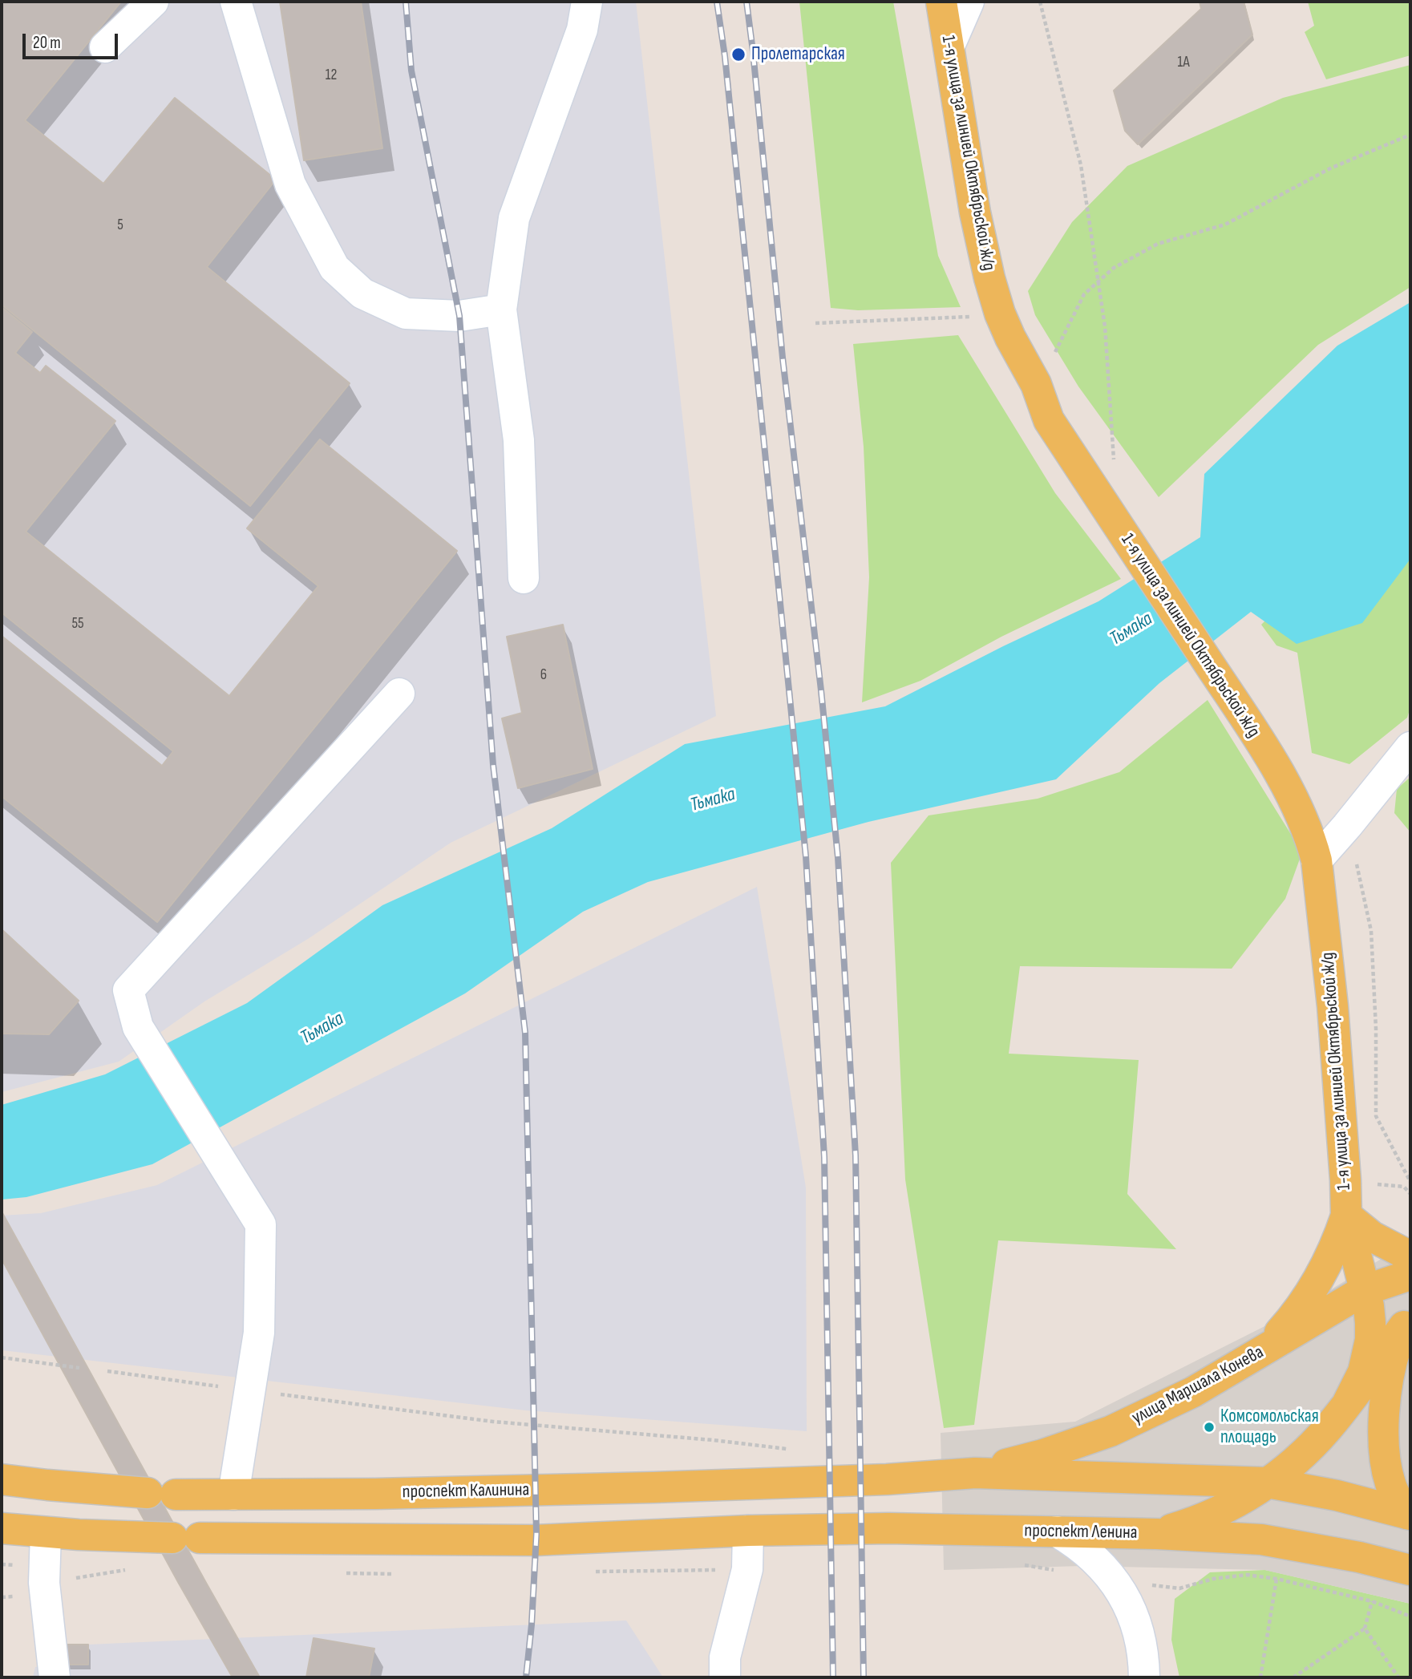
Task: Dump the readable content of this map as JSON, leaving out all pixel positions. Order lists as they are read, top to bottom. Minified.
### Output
{"streets":{"main road":["1-я улица за линией Октябрьской ж/д","улица Маршала Конева","проспект Калинина","проспект Ленина"]},"crossings":[["1-я улица за линией Октябрьской ж/д","улица Маршала Конева"],["улица Маршала Конева","проспект Калинина"]],"water":["Тьмака"],"places":["Пролетарская","Комсомольская площадь"],"house_numbers":["1А","12","5","55","6"],"scale_bar":"20 m"}
